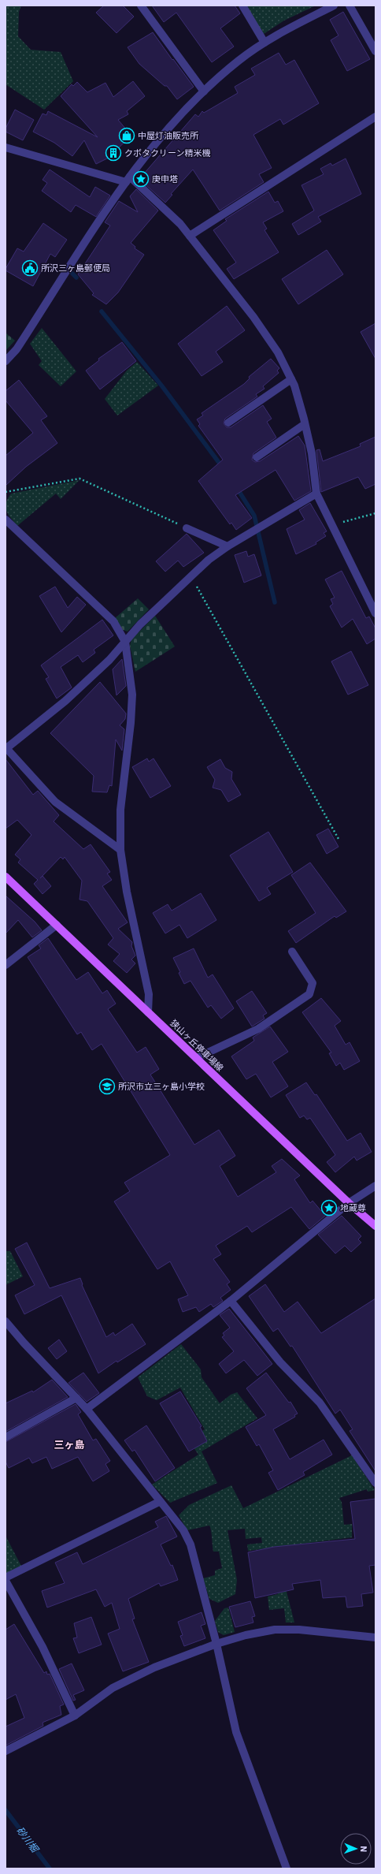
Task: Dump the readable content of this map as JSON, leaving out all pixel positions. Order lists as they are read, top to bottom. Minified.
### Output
{"streets":{"main road":["狭山ヶ丘停車場線"]},"districts":["三ヶ島"],"water":["砂川堀"],"places":{"shop":["中屋灯油販売所"],"building":["クボタクリーン精米機"],"place":["庚申塔","地蔵尊"],"public building":["所沢三ヶ島郵便局"],"school or university":["所沢市立三ヶ島小学校"]},"north":"right"}
